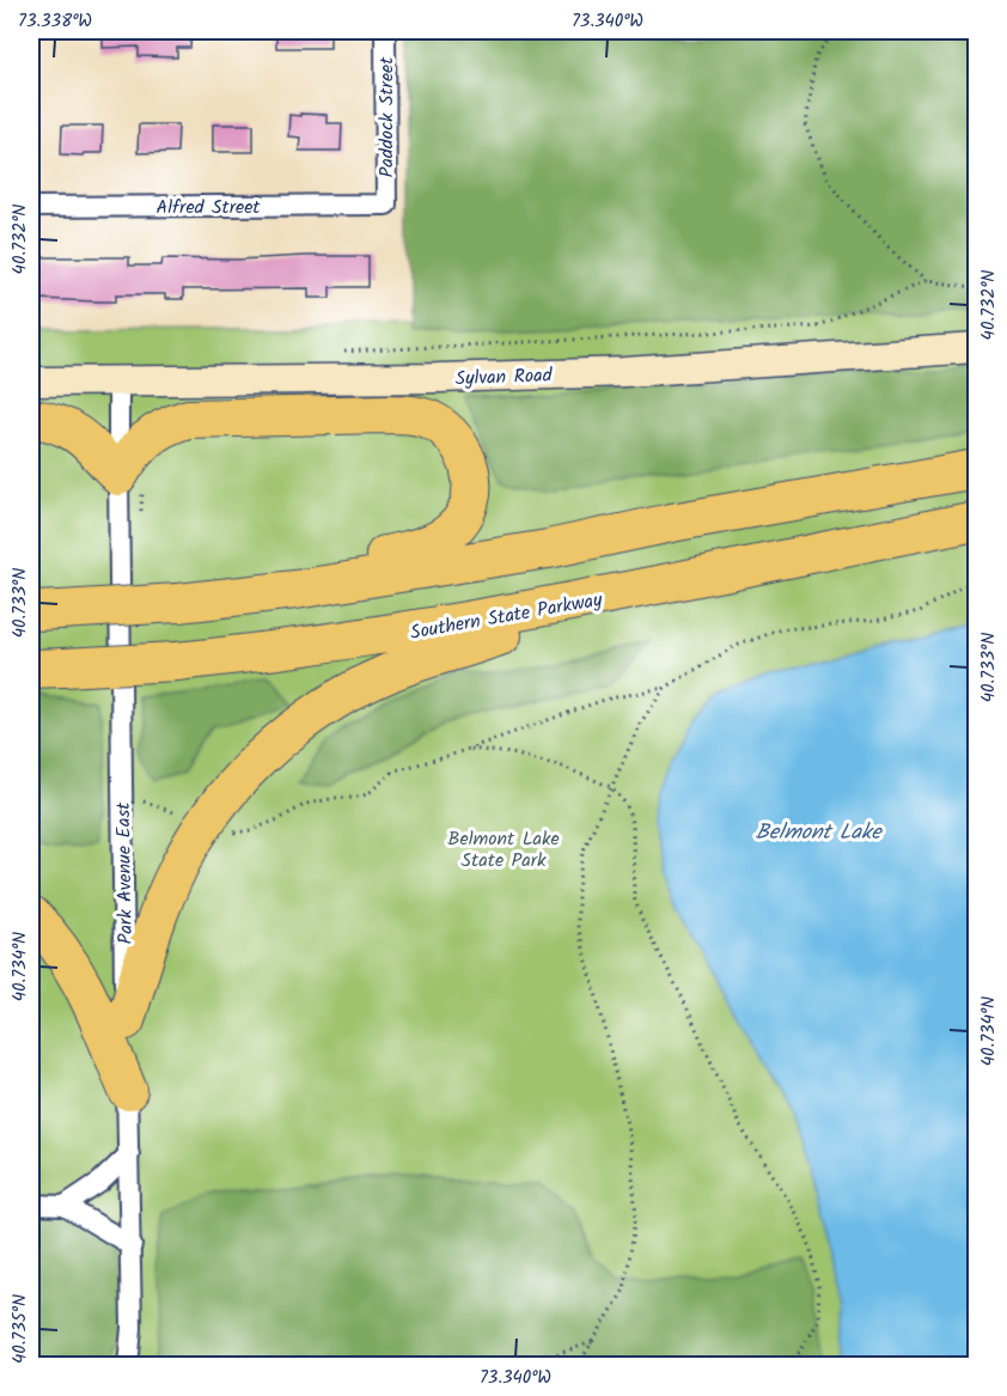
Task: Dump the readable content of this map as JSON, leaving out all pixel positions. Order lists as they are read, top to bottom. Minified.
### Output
{"streets":{"highway":["Southern State Parkway"],"street":["Paddock Street","Alfred Street","Sylvan Road","Park Avenue East"]},"crossings":[["Paddock Street","Alfred Street"],["Sylvan Road","Park Avenue East"]],"water":["Belmont Lake"],"parks":["Belmont Lake State Park"],"coordinates":["73.338°W","73.340°W","40.732°N","40.733°N","40.734°N","40.735°N"]}
